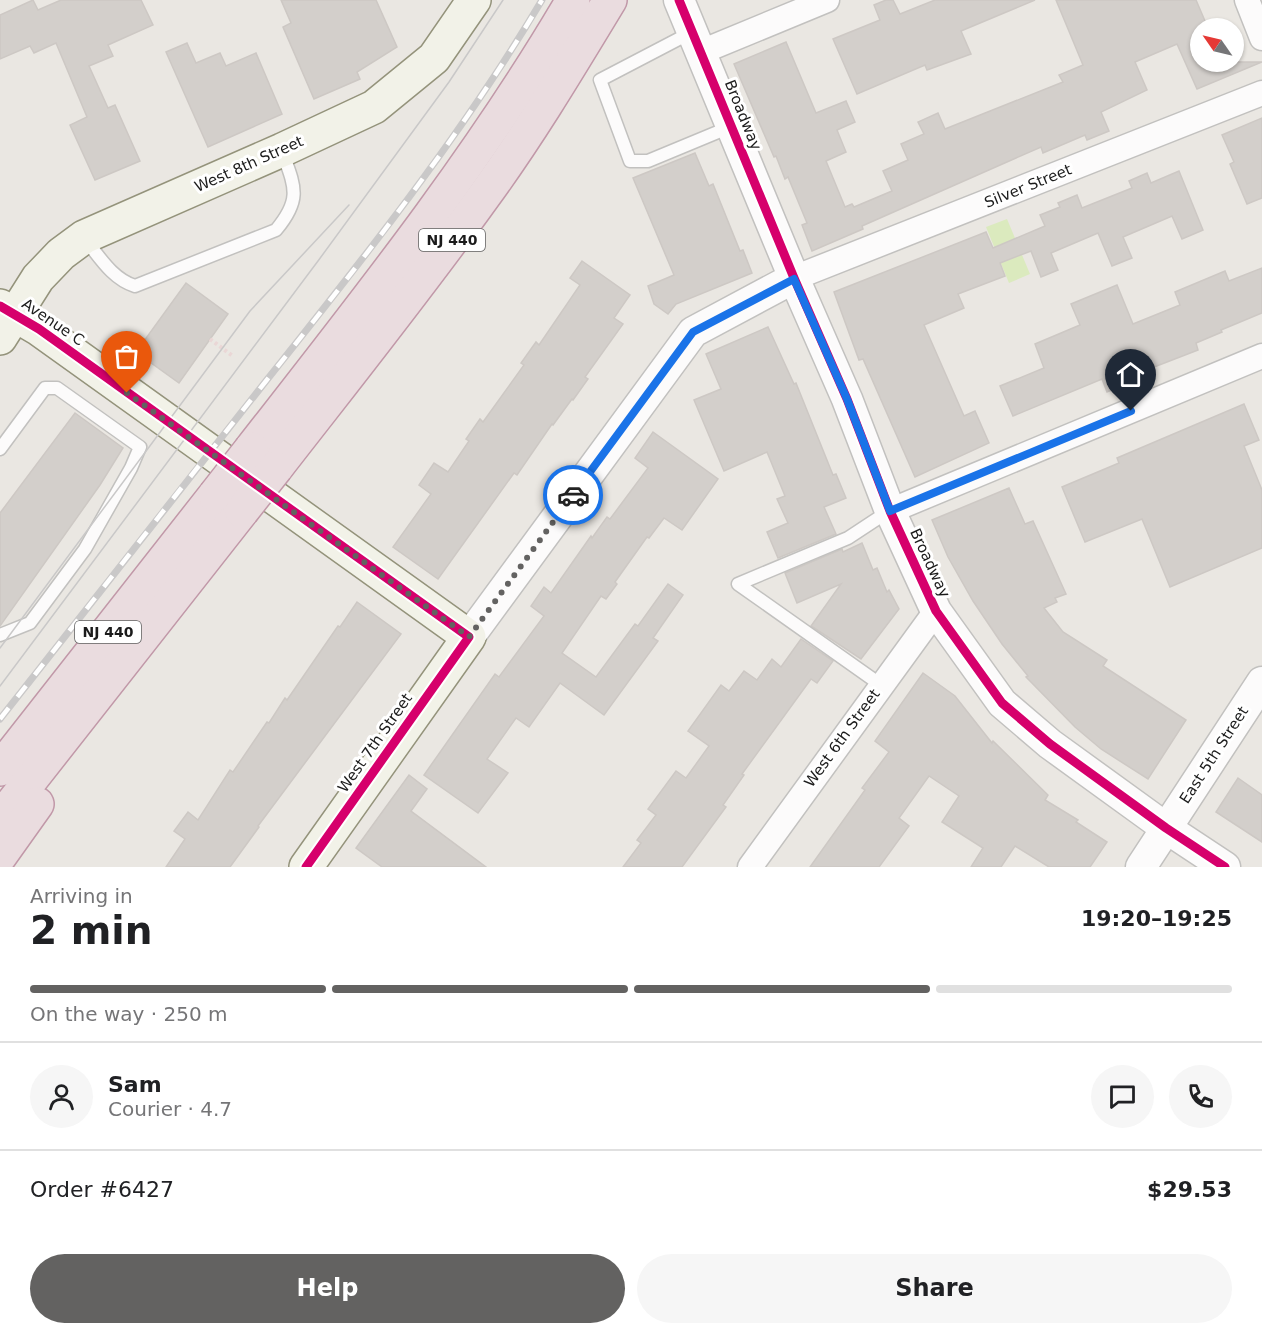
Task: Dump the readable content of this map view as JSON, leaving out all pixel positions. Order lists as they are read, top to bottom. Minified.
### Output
{"streets":{"highway":["NJ 440"],"main road":["West 8th Street","Avenue C","West 7th Street"],"street":["Broadway","Silver Street","West 6th Street","East 5th Street"]},"crossings":[["Broadway","Silver Street"],["Broadway","West 6th Street"],["Broadway","West 7th Street"],["Broadway","East 5th Street"],["West 8th Street","Avenue C"],["Silver Street","West 7th Street"],["Avenue C","West 7th Street"]],"north":"top left","page":{"heading":["2 min","Arriving in","19:20–19:25"],"panel":["Sam","Courier · 4.7","Order #6427","$29.53"],"bar":"On the way · 250 m","buttons":["Help","Share"]}}
